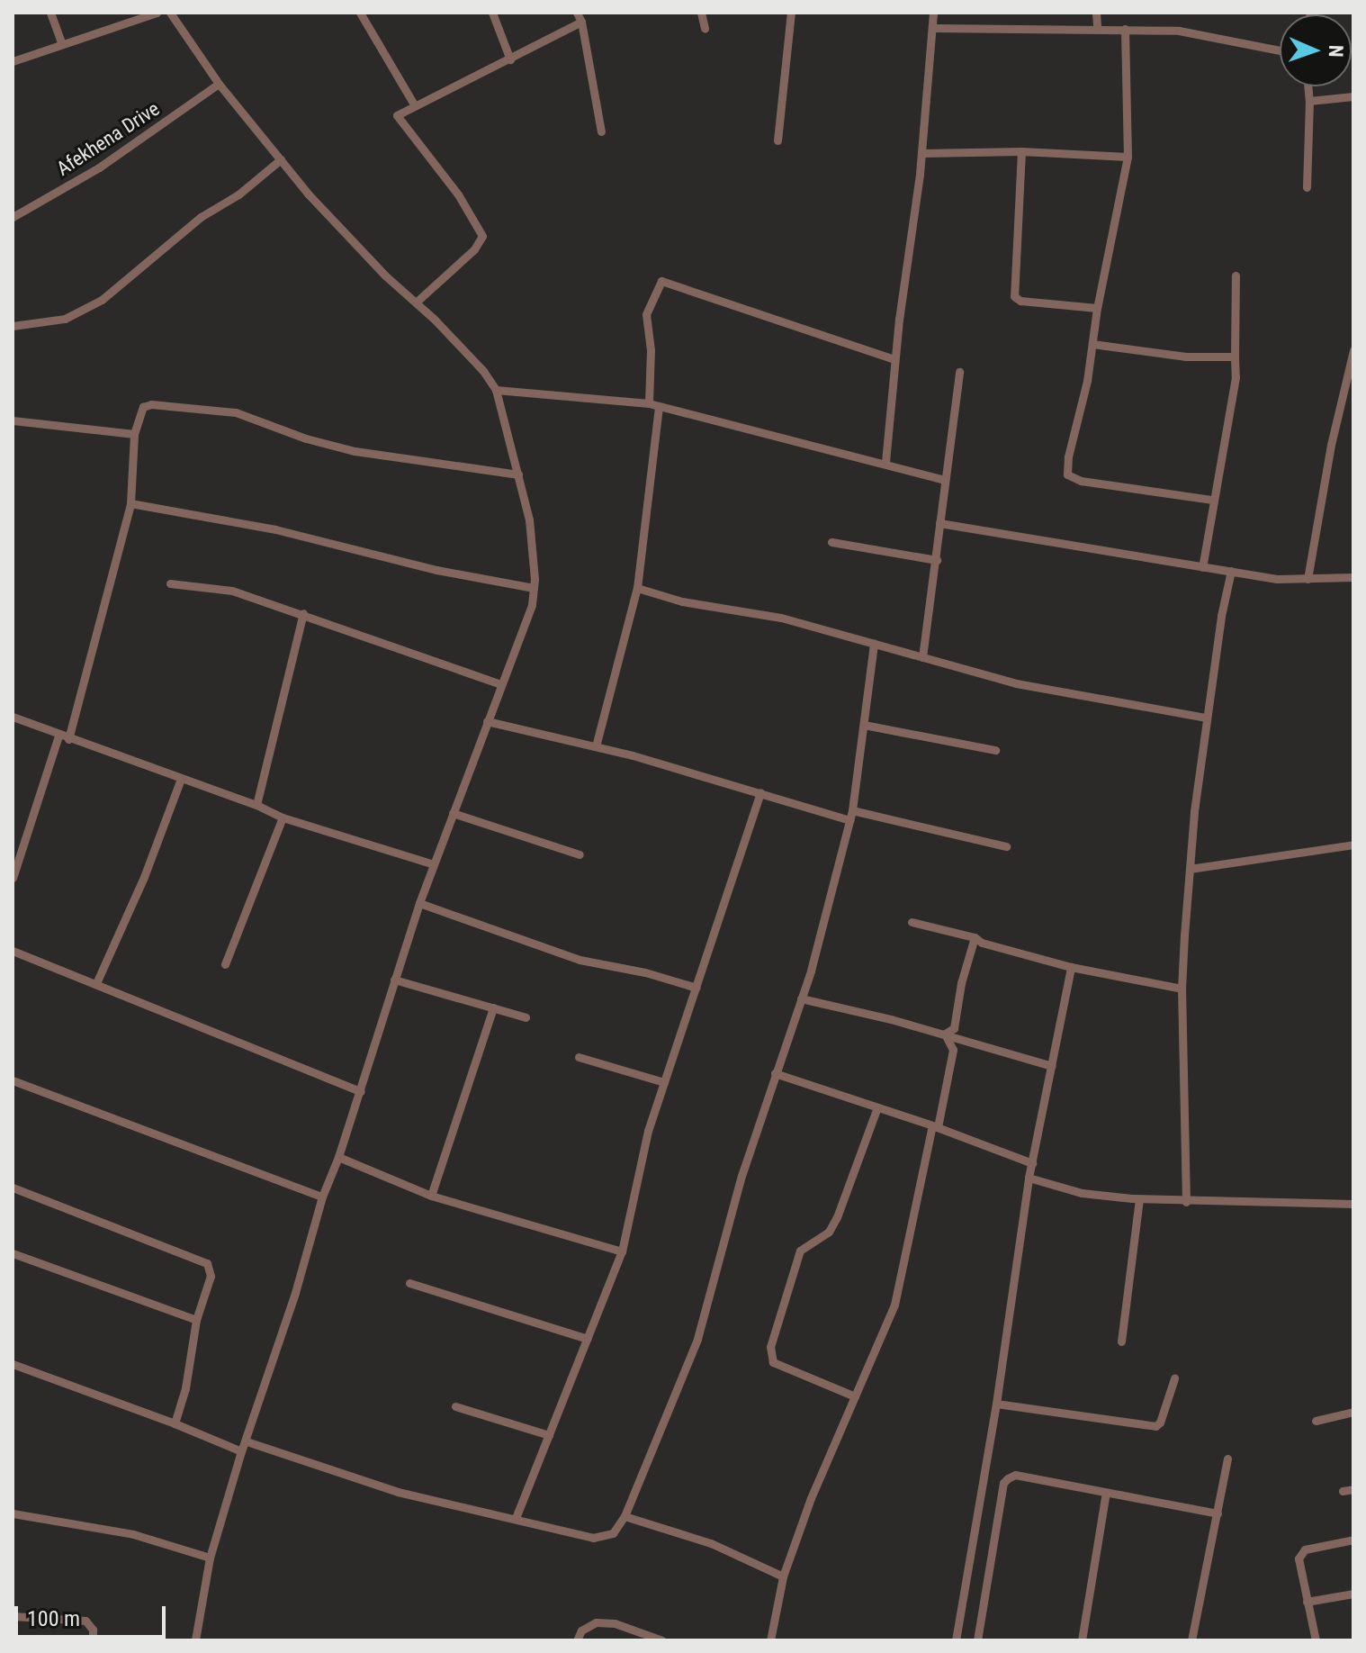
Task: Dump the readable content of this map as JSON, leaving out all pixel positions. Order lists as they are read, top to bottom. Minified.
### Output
{"streets":{"street":["Afekhena Drive"]},"scale_bar":"100 m","north":"right"}
